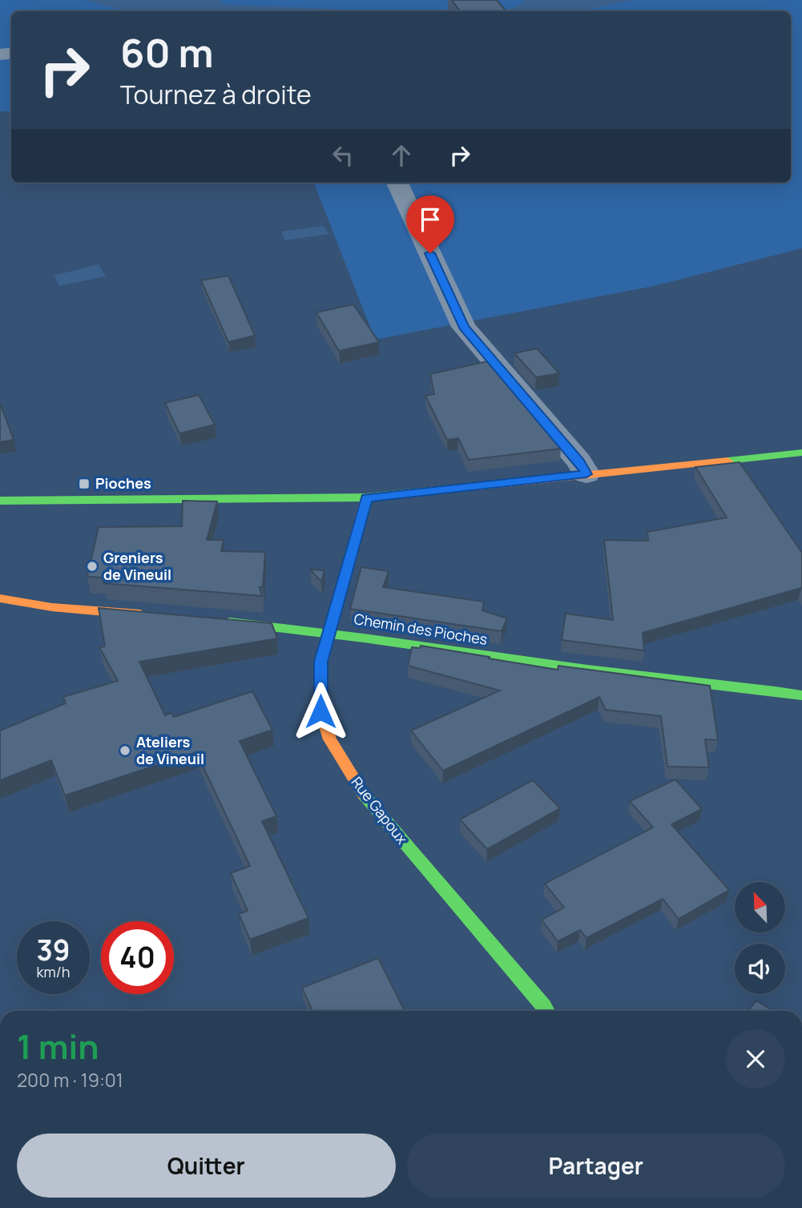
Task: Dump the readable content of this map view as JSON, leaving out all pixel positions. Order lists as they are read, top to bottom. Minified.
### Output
{"streets":{"street":["Chemin des Pioches","Rue Gapoux"]},"crossings":[["Chemin des Pioches","Rue Gapoux"]],"places":{"transit":["Pioches"],"other":["Greniers de Vineuil","Ateliers de Vineuil"]},"north":"top left","page":{"turn":["60 m","Tournez à droite"],"speed":"39 km/h","limit":"40","heading":["1 min","200 m · 19:01"],"buttons":["Quitter","Partager"]}}
